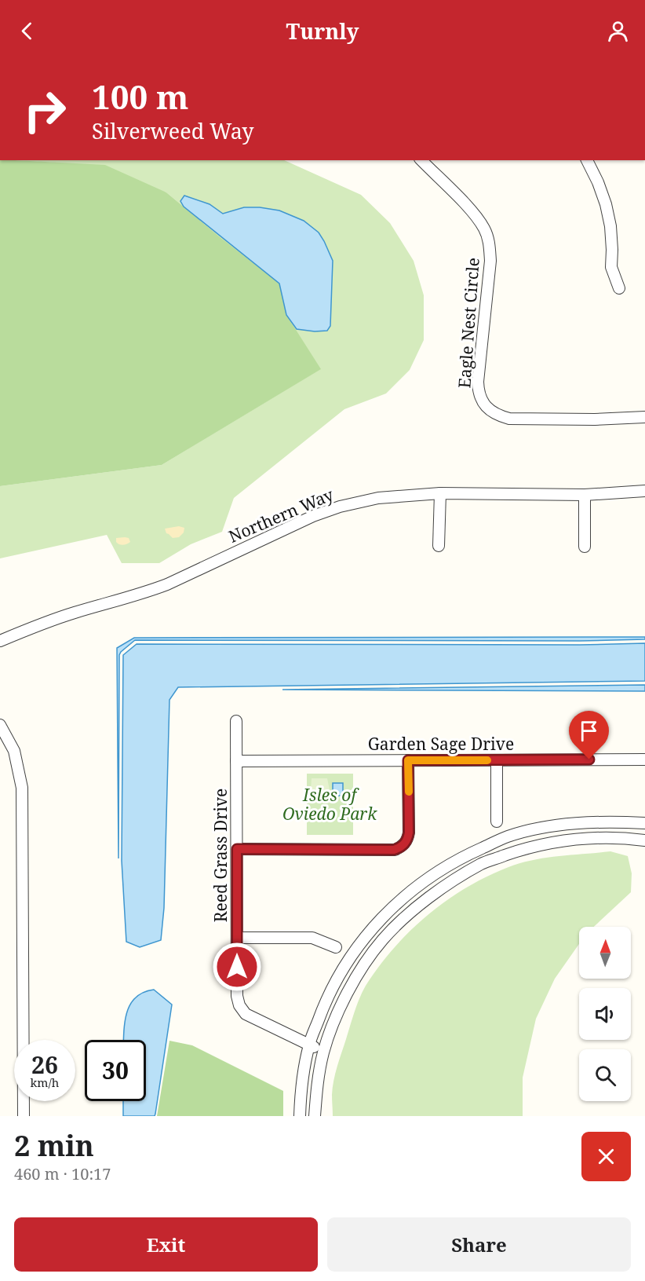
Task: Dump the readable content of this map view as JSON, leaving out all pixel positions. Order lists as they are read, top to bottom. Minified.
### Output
{"streets":{"street":["Eagle Nest Circle","Northern Way","Garden Sage Drive","Reed Grass Drive"]},"crossings":[["Garden Sage Drive","Reed Grass Drive"]],"parks":["Isles of Oviedo Park"],"north":"top","page":{"header":"Turnly","turn":["100 m","Silverweed Way"],"speed":"26 km/h","limit":"30","heading":["2 min","460 m · 10:17"],"buttons":["Exit","Share"]}}
